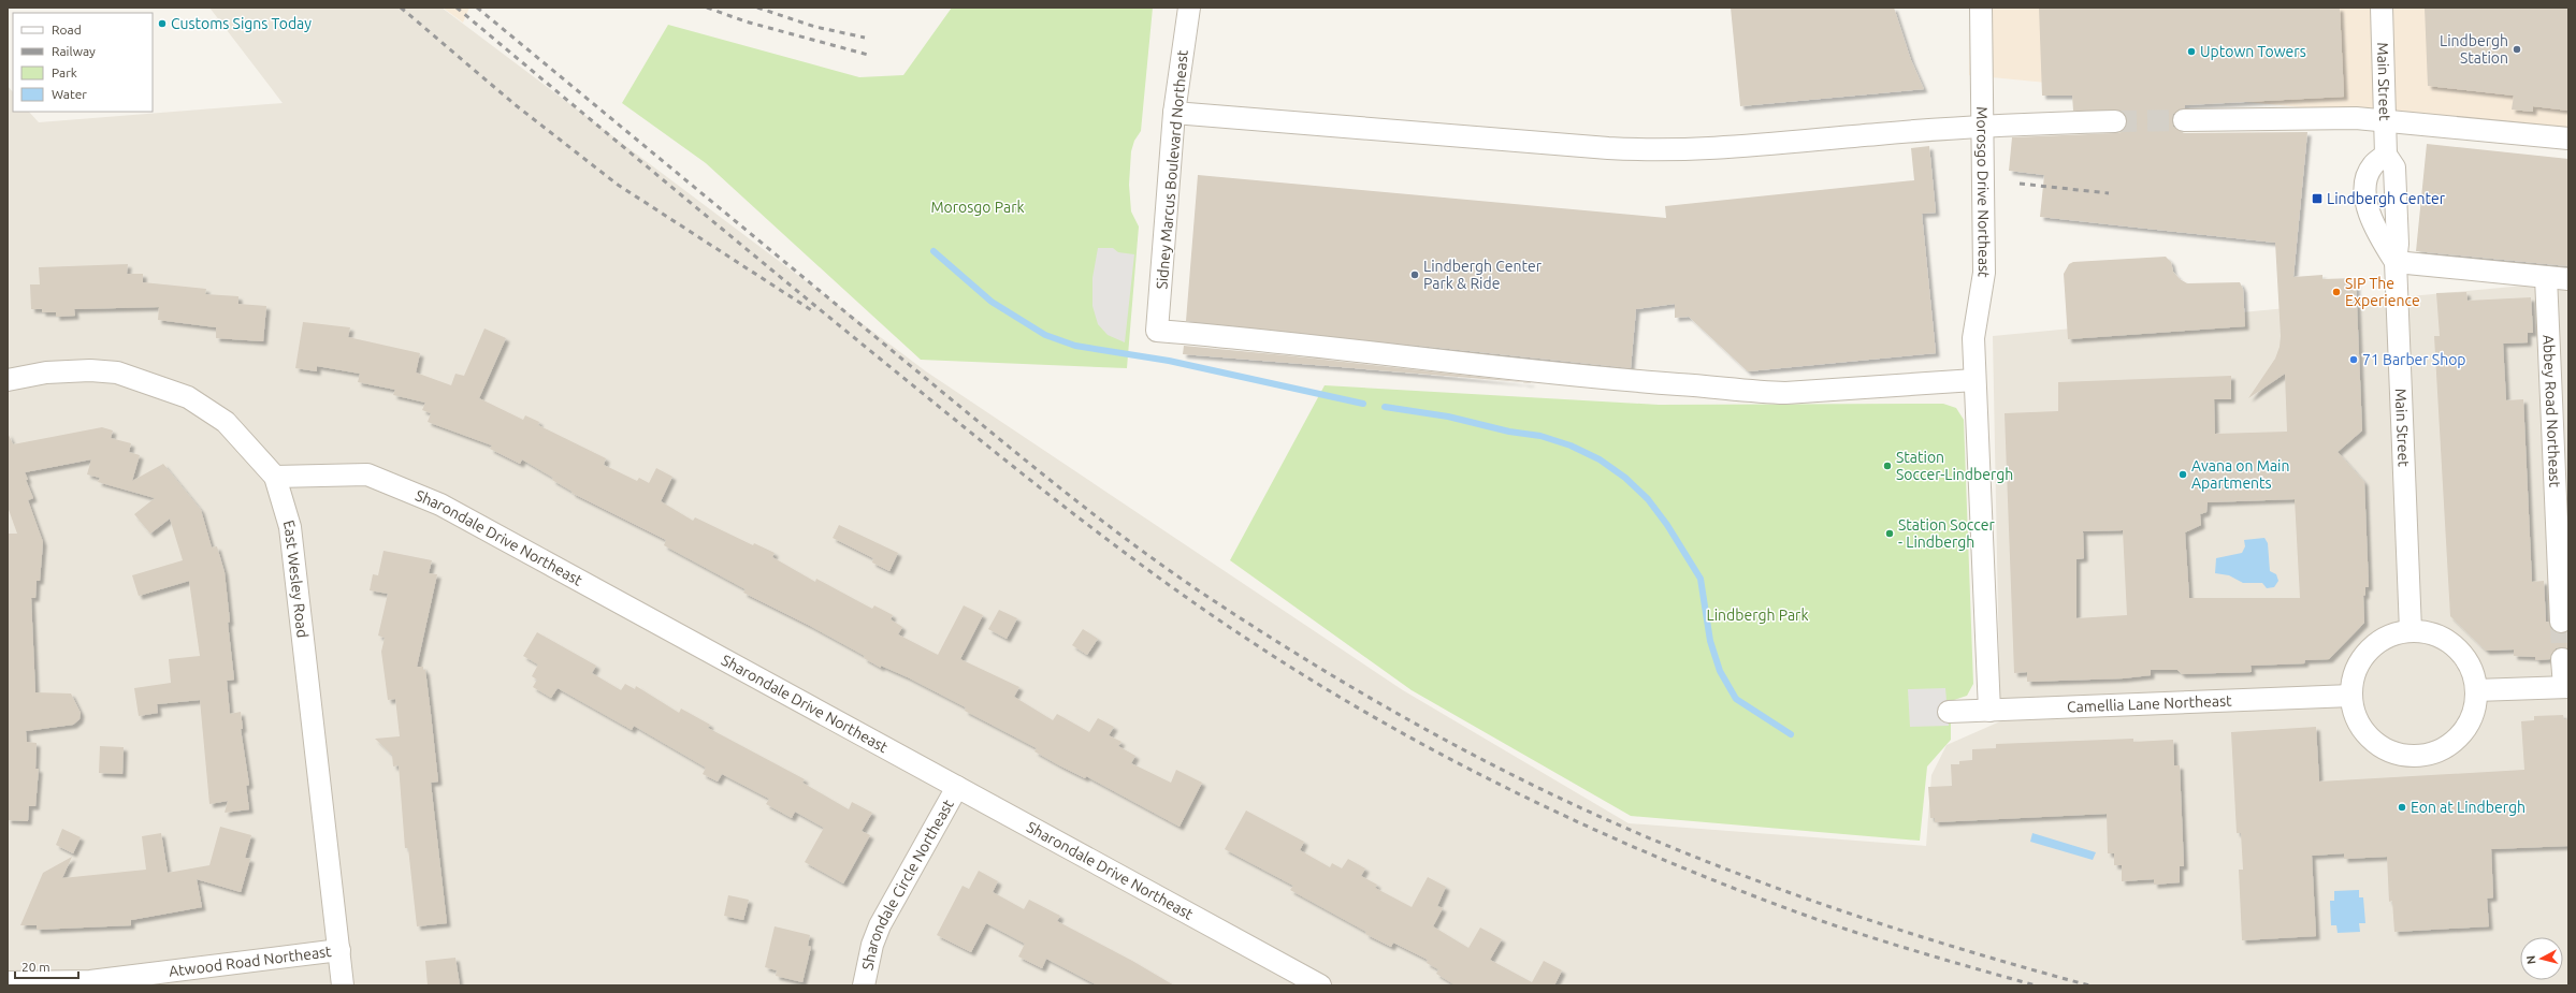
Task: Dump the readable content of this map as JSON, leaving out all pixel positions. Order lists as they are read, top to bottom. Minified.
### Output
{"streets":{"street":["Main Street","Sidney Marcus Boulevard Northeast","Morosgo Drive Northeast","Abbey Road Northeast","Sharondale Drive Northeast","East Wesley Road","Camellia Lane Northeast","Sharondale Circle Northeast","Atwood Road Northeast"]},"crossings":[["Main Street","Camellia Lane Northeast"],["Sidney Marcus Boulevard Northeast","Morosgo Drive Northeast"],["Morosgo Drive Northeast","Camellia Lane Northeast"],["Sharondale Drive Northeast","East Wesley Road"],["Sharondale Drive Northeast","Sharondale Circle Northeast"],["East Wesley Road","Atwood Road Northeast"]],"parks":["Morosgo Park","Lindbergh Park"],"places":{"other":["Customs Signs Today","Lindbergh Station","Uptown Towers","Lindbergh Center Park & Ride","SIP The Experience","71 Barber Shop","Station Soccer-Lindbergh","Avana on Main Apartments","Station Soccer - Lindbergh","Eon at Lindbergh"],"transit":["Lindbergh Center"]},"legend":["Road","Railway","Park","Water"],"scale_bar":"20 m","north":"left"}
